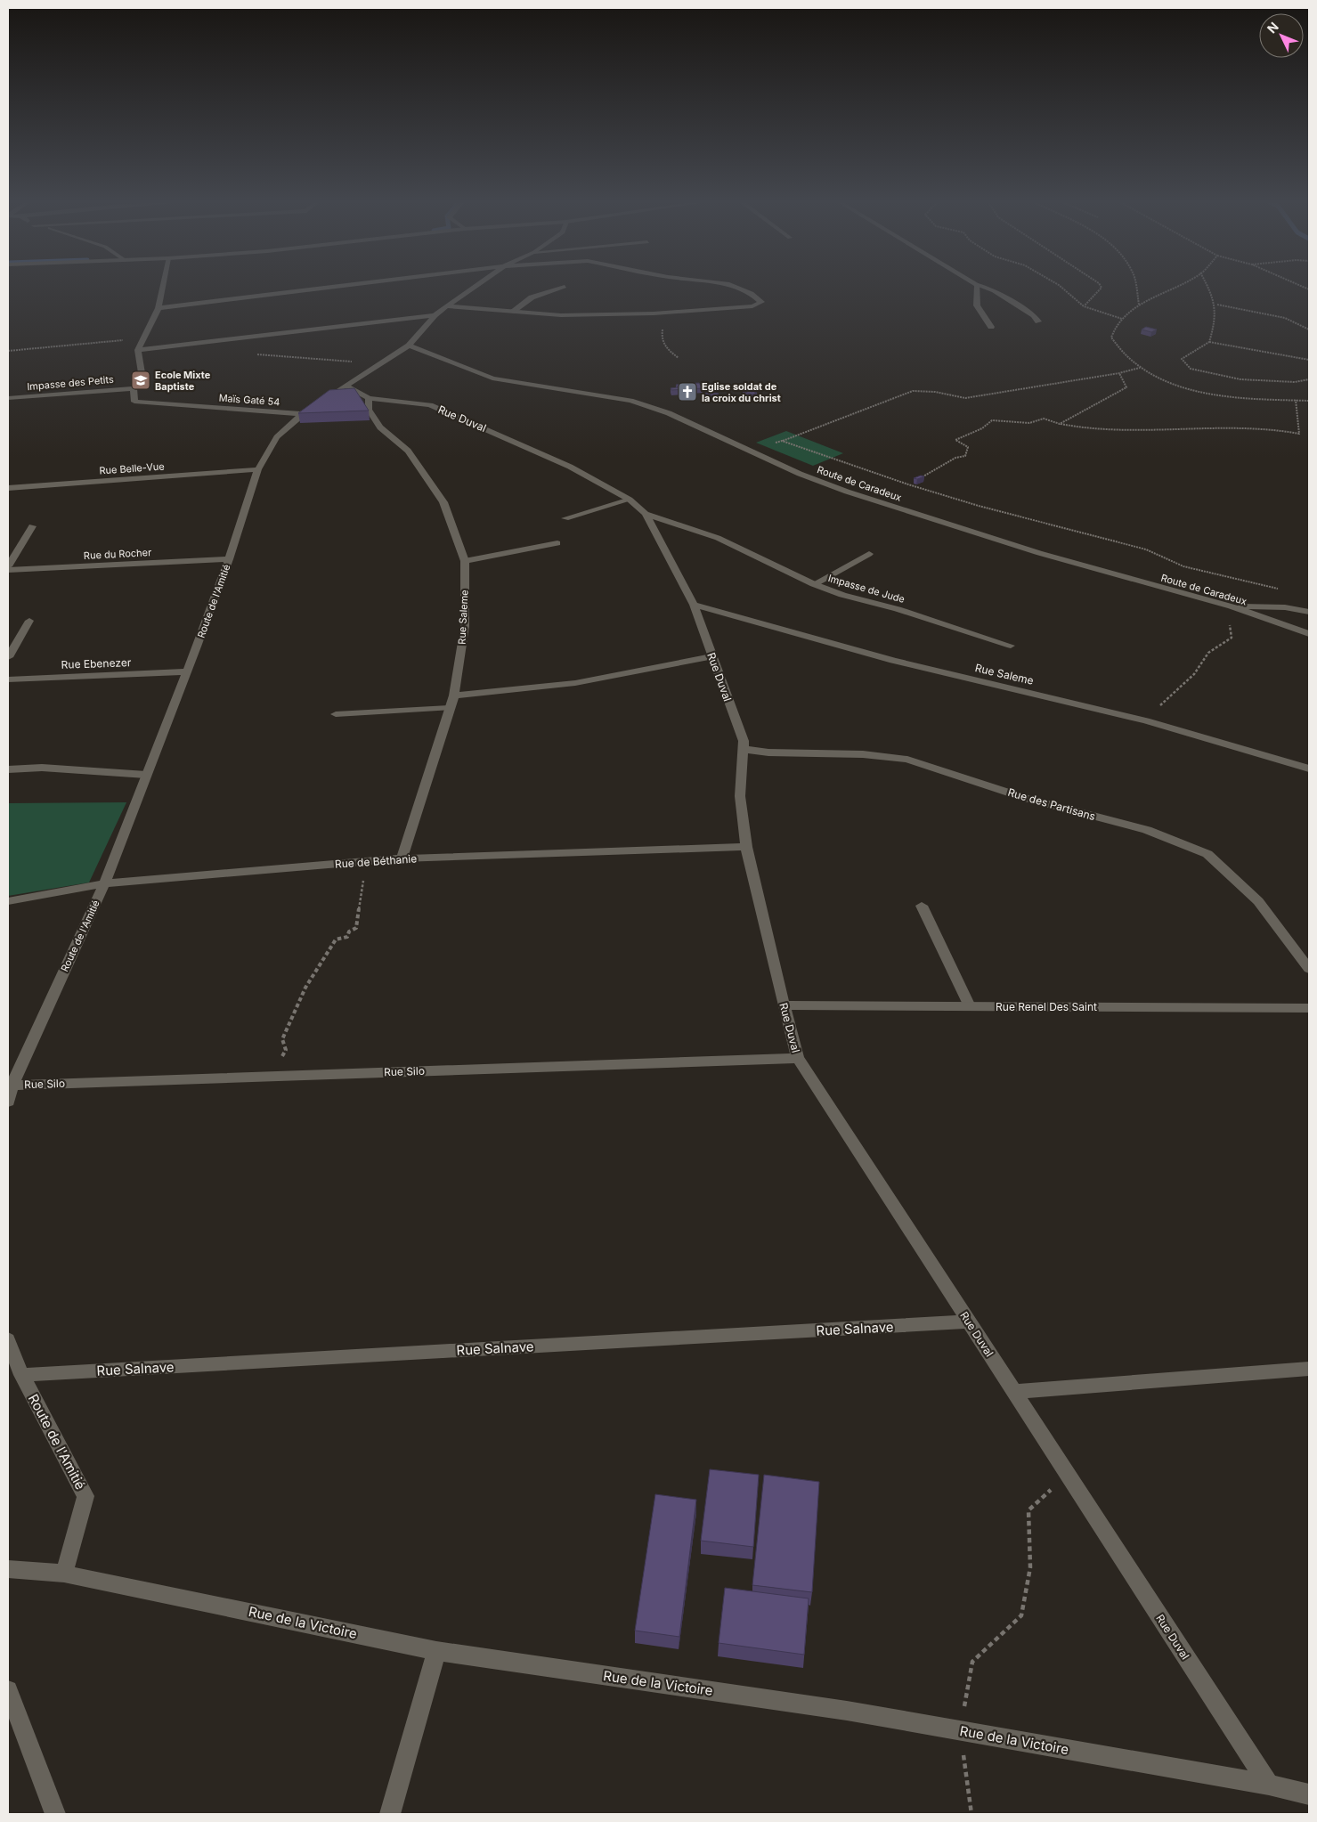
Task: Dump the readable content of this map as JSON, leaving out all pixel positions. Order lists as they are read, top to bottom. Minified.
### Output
{"streets":{"street":["Impasse des Petits","Maïs Gaté 54","Rue Duval","Rue Belle-Vue","Route de Caradeux","Rue du Rocher","Impasse de Jude","Route de l'Amitié","Rue Saleme","Rue Ebenezer","Rue des Partisans","Rue de Béthanie","Rue Renel Des Saint","Rue Silo","Rue Salnave","Rue de la Victoire"]},"crossings":[["Impasse des Petits","Maïs Gaté 54"],["Maïs Gaté 54","Route de l'Amitié"],["Rue Duval","Impasse de Jude"],["Rue Duval","Route de l'Amitié"],["Rue Duval","Rue Saleme"],["Rue Duval","Rue des Partisans"],["Rue Duval","Rue de Béthanie"],["Rue Duval","Rue Renel Des Saint"],["Rue Duval","Rue Silo"],["Rue Duval","Rue Salnave"],["Rue Duval","Rue de la Victoire"],["Rue Belle-Vue","Route de l'Amitié"],["Route de Caradeux","Route de l'Amitié"],["Rue du Rocher","Route de l'Amitié"],["Route de l'Amitié","Rue Ebenezer"],["Route de l'Amitié","Rue de Béthanie"],["Route de l'Amitié","Rue Silo"],["Route de l'Amitié","Rue Salnave"],["Route de l'Amitié","Rue de la Victoire"],["Rue Saleme","Rue de Béthanie"]],"places":{"school or university":["Ecole Mixte Baptiste"],"church":["Eglise soldat de la croix du christ"]},"north":"top left"}
